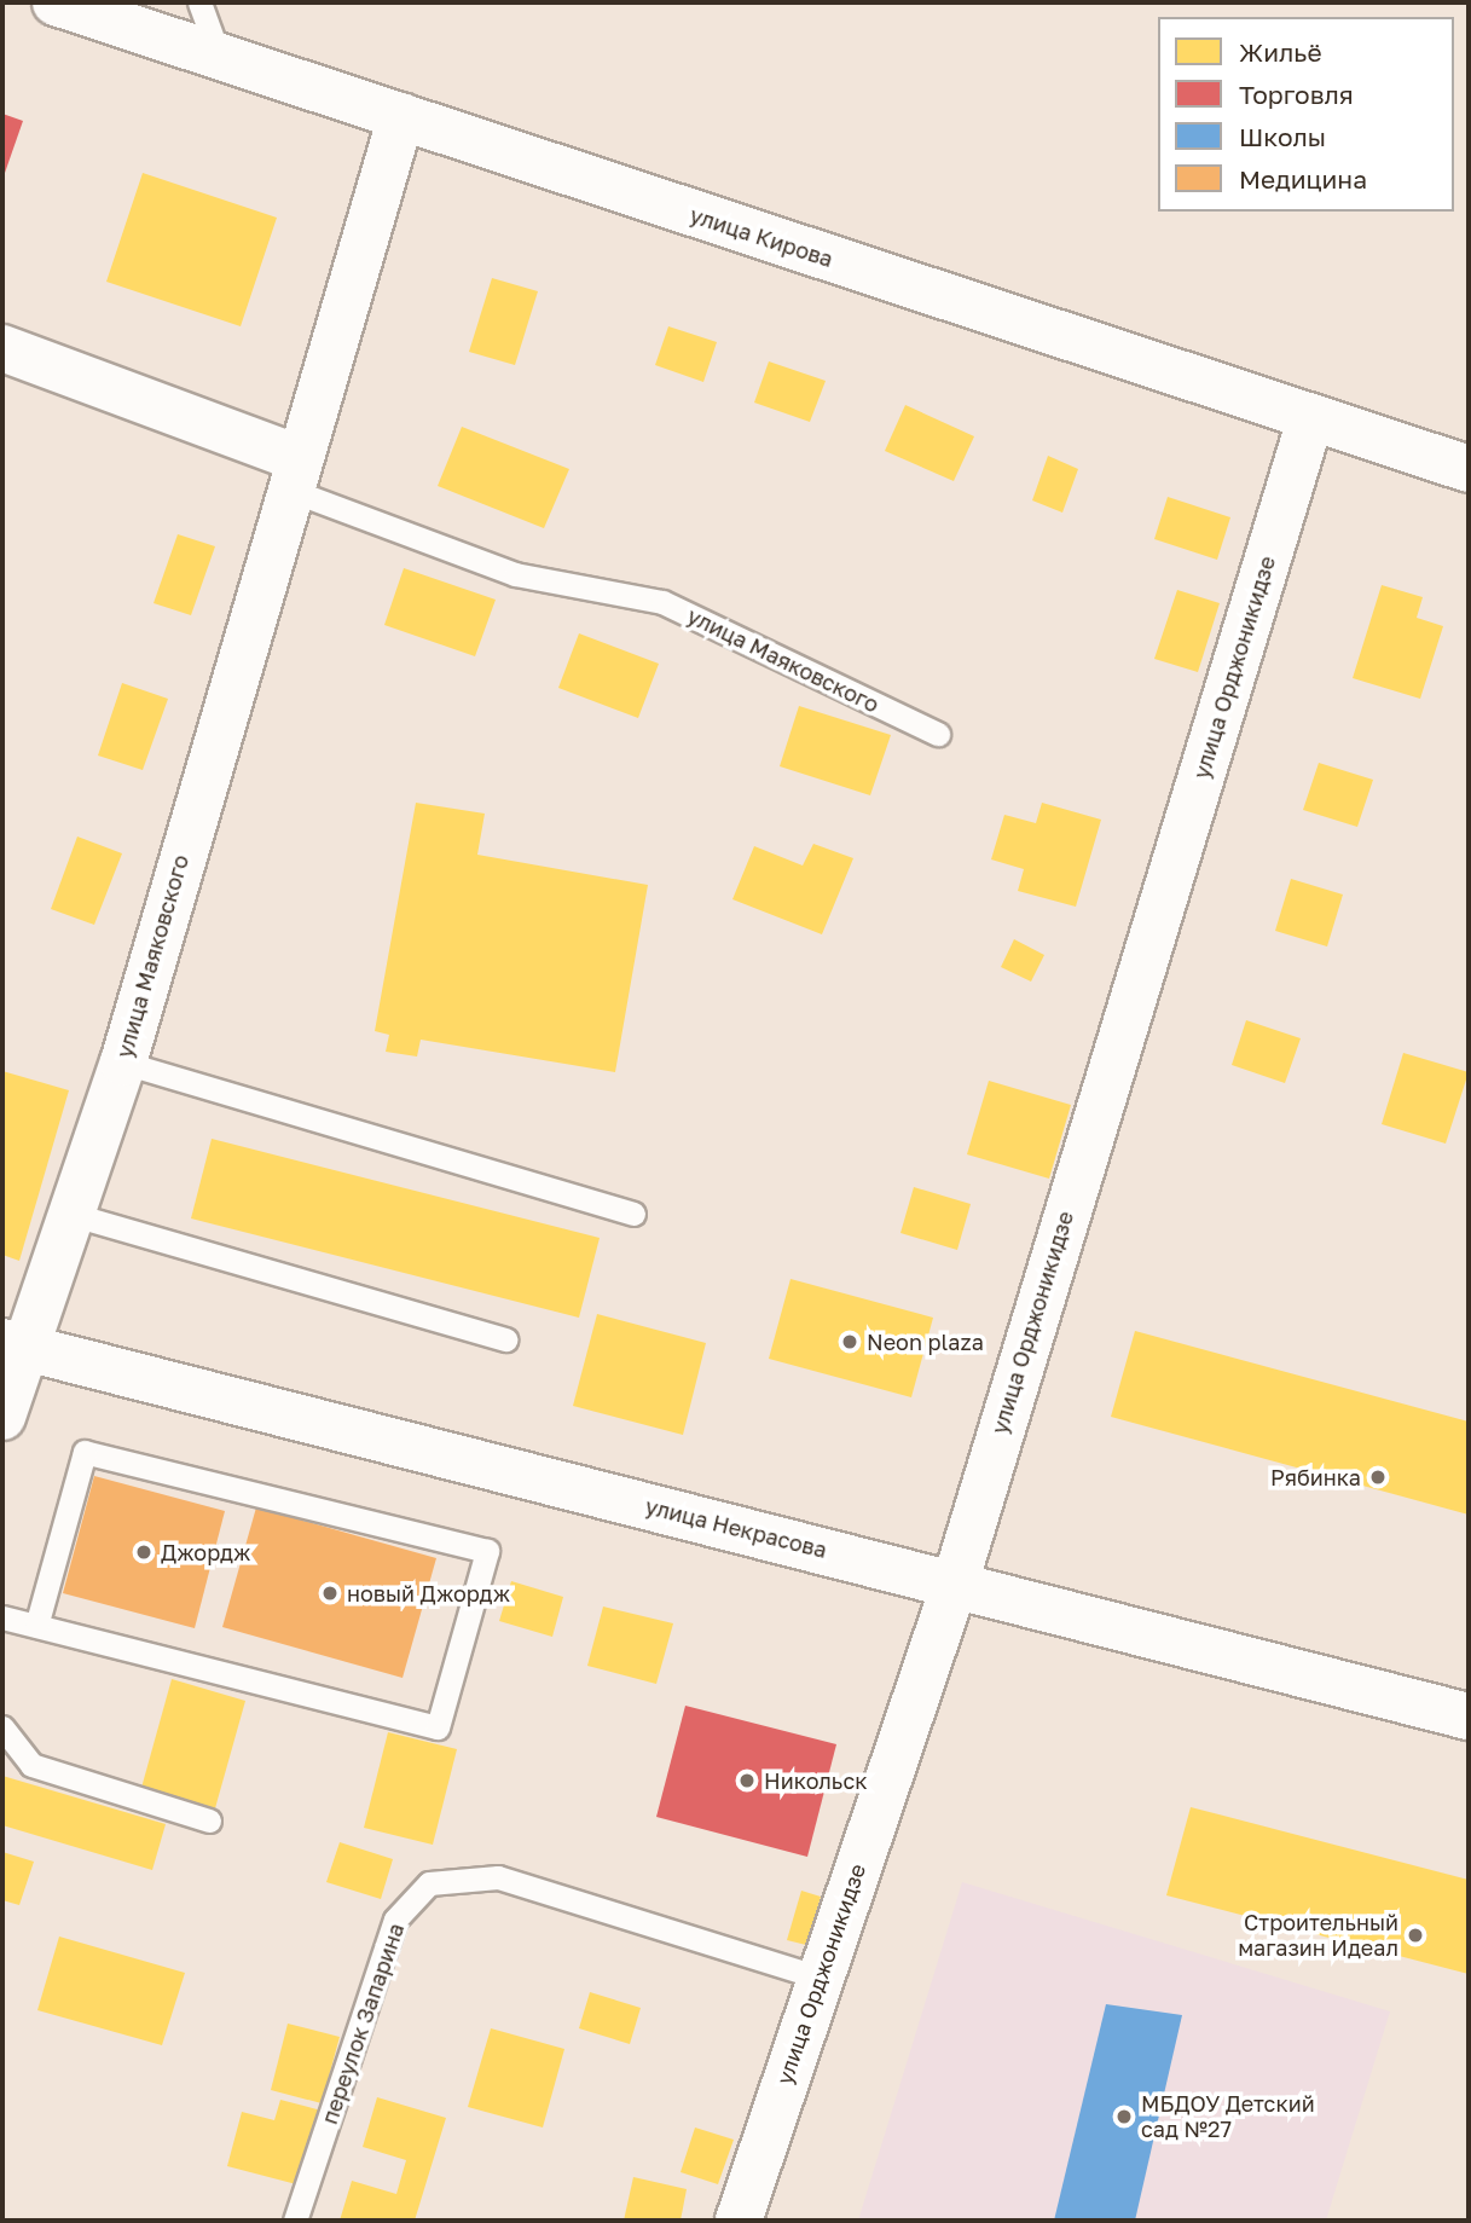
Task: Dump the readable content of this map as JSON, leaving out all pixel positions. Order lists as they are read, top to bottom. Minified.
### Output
{"streets":{"main road":["улица Кирова","улица Маяковского","улица Орджоникидзе","улица Некрасова"],"lane":["переулок Запарина"]},"crossings":[["улица Кирова","улица Маяковского"],["улица Кирова","улица Орджоникидзе"],["улица Маяковского","улица Некрасова"],["улица Орджоникидзе","улица Некрасова"],["улица Орджоникидзе","переулок Запарина"]],"places":["Neon plaza","Рябинка","Джордж","новый Джордж","Никольск","Строительный магазин Идеал","МБДОУ Детский сад №27"],"legend":["Жильё","Торговля","Школы","Медицина"]}
